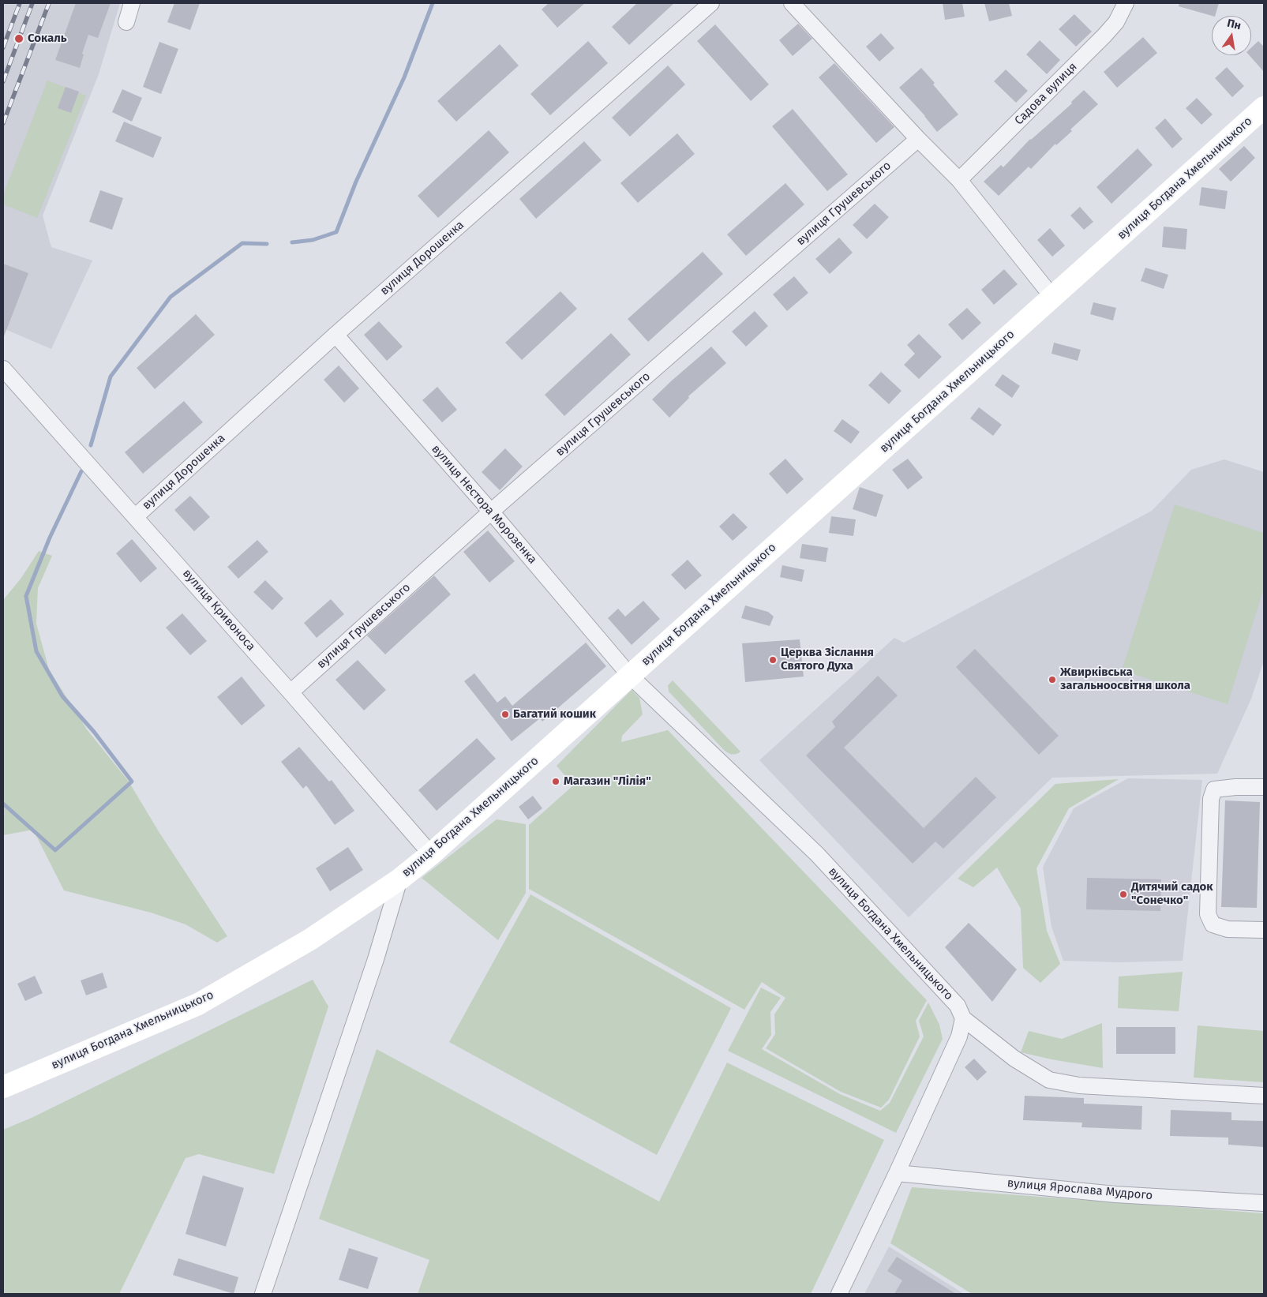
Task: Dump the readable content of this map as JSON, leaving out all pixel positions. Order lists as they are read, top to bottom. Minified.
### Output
{"streets":{"street":["Садова вулиця","вулиця Богдана Хмельницького","вулиця Грушевського","вулиця Дорошенка","вулиця Нестора Морозенка","вулиця Кривоноса","вулиця Ярослава Мудрого"]},"crossings":[["вулиця Богдана Хмельницького","вулиця Нестора Морозенка"],["вулиця Богдана Хмельницького","вулиця Кривоноса"],["вулиця Грушевського","вулиця Нестора Морозенка"],["вулиця Грушевського","вулиця Кривоноса"],["вулиця Дорошенка","вулиця Нестора Морозенка"],["вулиця Дорошенка","вулиця Кривоноса"]],"places":["Сокаль","Церква Зіслання Святого Духа","Жвирківська загальноосвітня школа","Багатий кошик","Магазин \"Лілія\"","Дитячий садок \"Сонечко\""],"north":"top"}
